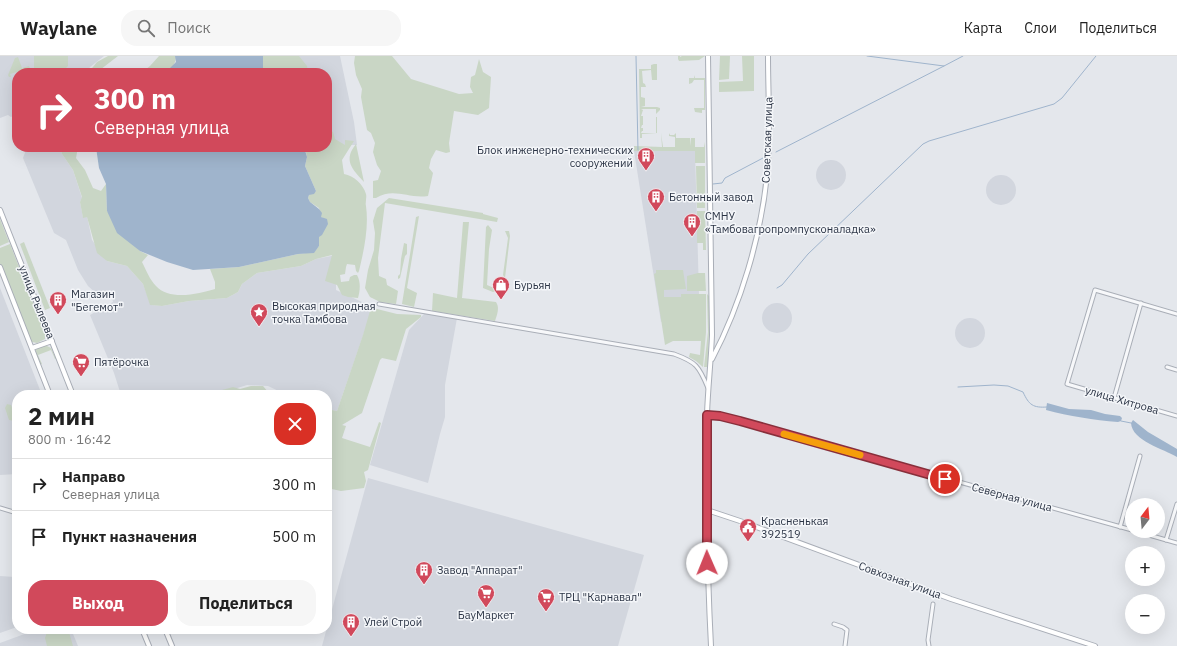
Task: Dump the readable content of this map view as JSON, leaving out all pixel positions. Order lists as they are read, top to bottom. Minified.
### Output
{"streets":{"main road":["Советская улица","улица Рылеева","Совхозная улица"],"street":["улица Хитрова","Северная улица"]},"places":{"building":["Блок инженерно-технических сооружений","Бетонный завод","СМНУ «Тамбовагропромпусконаладка»","Магазин \"Бегемот\"","Завод \"Аппарат\"","Улей Строй"],"shop":["Бурьян"],"place":["Высокая природная точка Тамбова"],"supermarket":["Пятёрочка","БауМаркет","ТРЦ \"Карнавал\""],"public building":["Красненькая 392519"]},"north":"top","page":{"header":"Waylane","search":"Поиск","nav":["Карта","Слои","Поделиться"],"turn":["300 m","Северная улица"],"heading":["2 мин","800 m · 16:42"],"list":[{"name":"Направо","note":"Северная улица","value":"300 m"},{"name":"Пункт назначения","value":"500 m"}],"map_buttons":["+","−"],"buttons":["Выход","Поделиться"]}}
